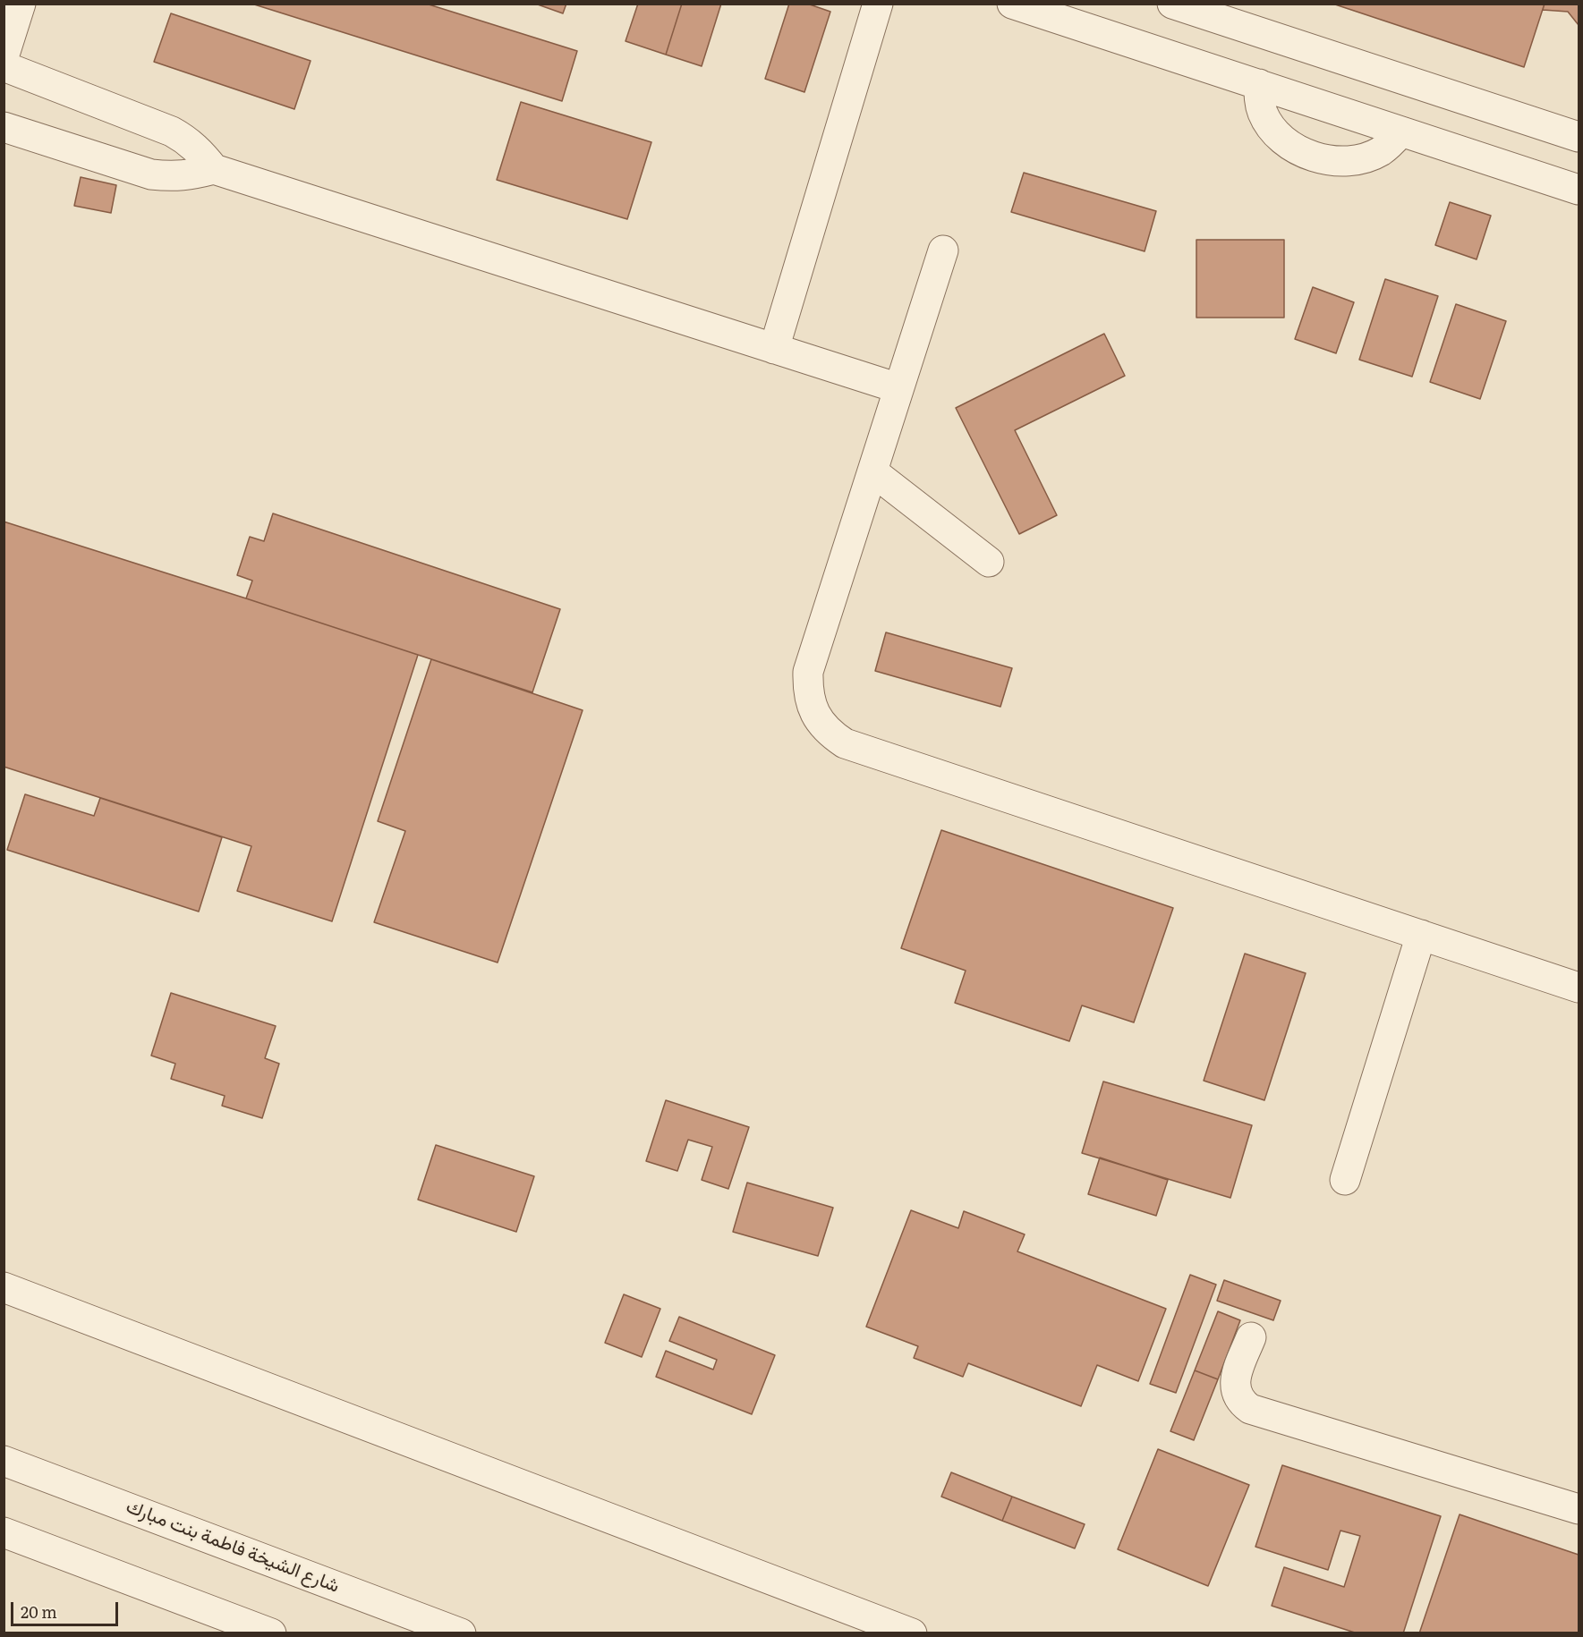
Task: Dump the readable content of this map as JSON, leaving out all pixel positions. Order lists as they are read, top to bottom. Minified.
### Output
{"streets":{"street":["شارع الشيخة فاطمة بنت مبارك"]},"scale_bar":"20 m"}
